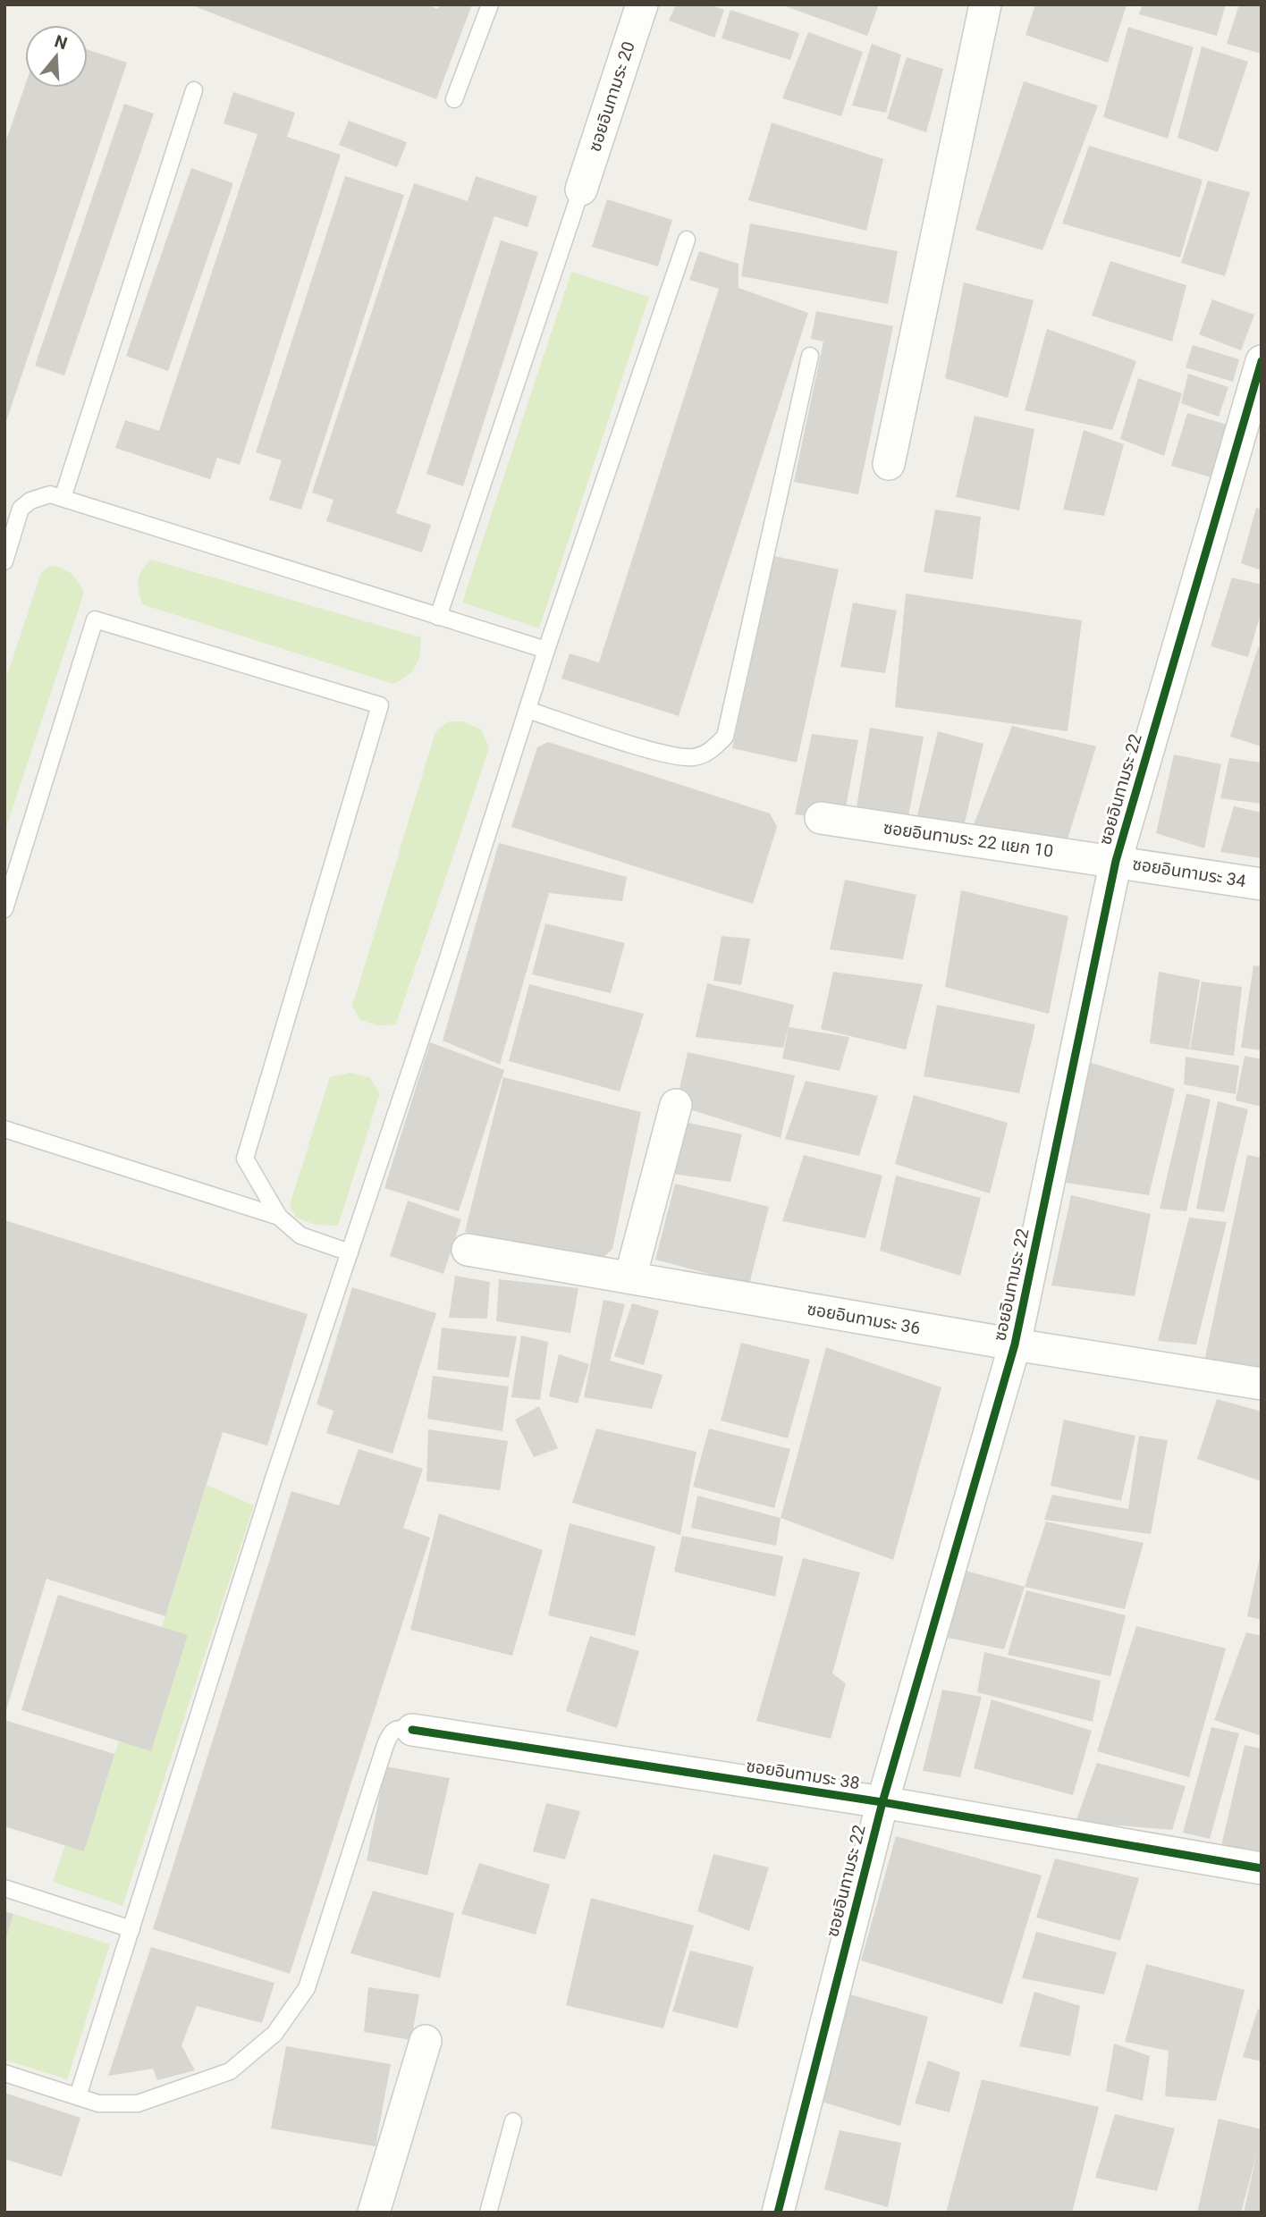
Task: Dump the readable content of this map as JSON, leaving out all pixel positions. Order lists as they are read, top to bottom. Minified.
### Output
{"streets":{"street":["ซอยอินทามระ 20","ซอยอินทามระ 22","ซอยอินทามระ 22 แยก 10","ซอยอินทามระ 34","ซอยอินทามระ 36","ซอยอินทามระ 38"]},"crossings":[["ซอยอินทามระ 22","ซอยอินทามระ 22 แยก 10"],["ซอยอินทามระ 22","ซอยอินทามระ 34"],["ซอยอินทามระ 22","ซอยอินทามระ 36"],["ซอยอินทามระ 22","ซอยอินทามระ 38"],["ซอยอินทามระ 22 แยก 10","ซอยอินทามระ 34"]],"north":"top"}
